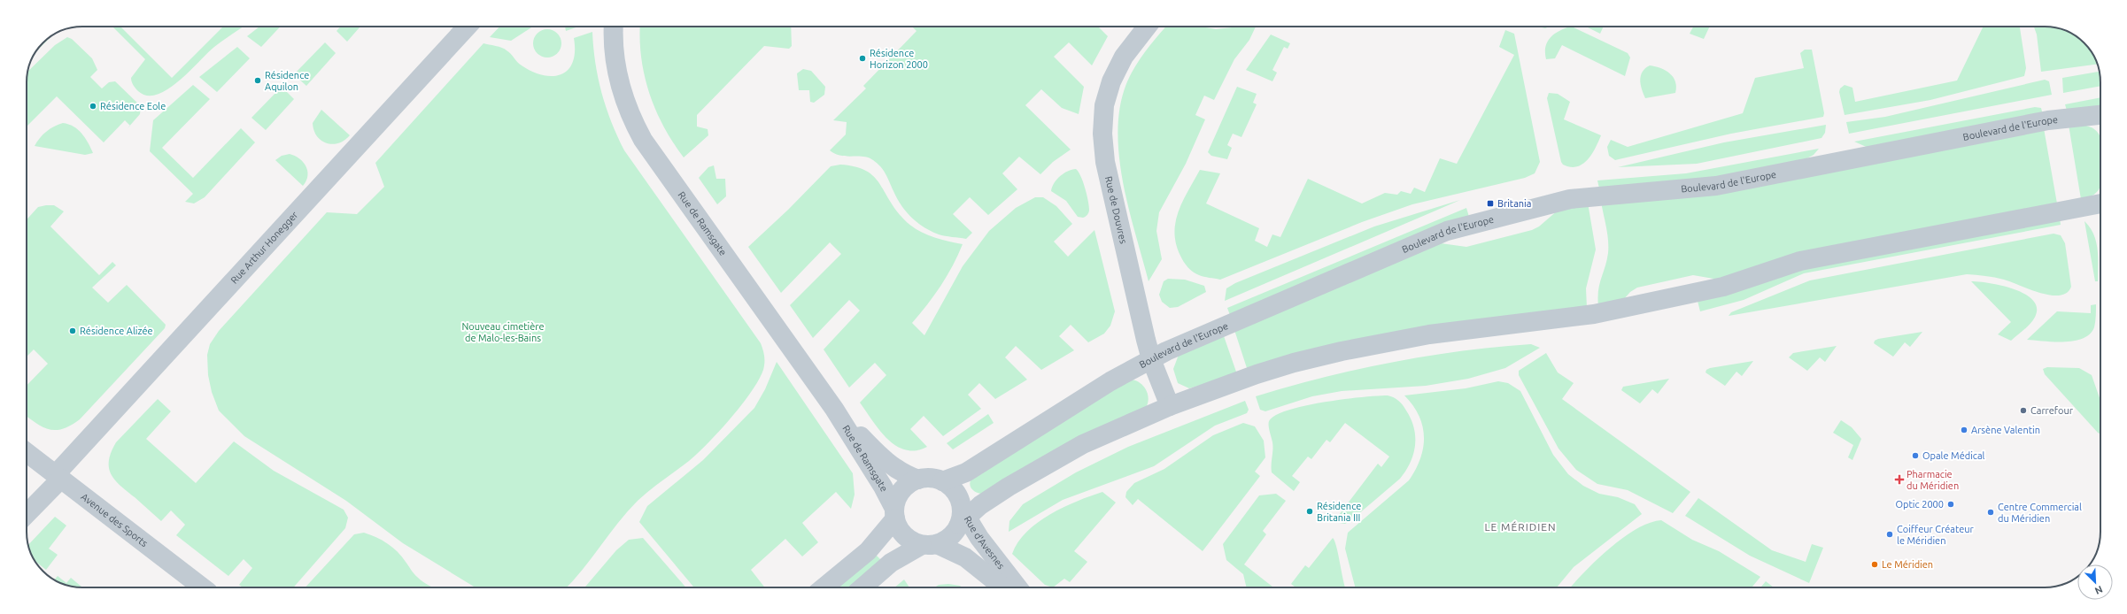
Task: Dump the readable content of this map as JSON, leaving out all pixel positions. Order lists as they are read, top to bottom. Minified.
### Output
{"streets":{"street":["Boulevard de l'Europe","Rue de Douvres","Rue de Ramsgate","Rue Arthur Honegger","Avenue des Sports","Rue d'Avesnes"]},"crossings":[["Boulevard de l'Europe","Rue de Douvres"],["Boulevard de l'Europe","Rue de Ramsgate"],["Boulevard de l'Europe","Rue d'Avesnes"],["Rue de Ramsgate","Rue d'Avesnes"],["Rue Arthur Honegger","Avenue des Sports"]],"districts":["LE MÉRIDIEN"],"parks":["Nouveau cimetière de Malo-les-Bains"],"places":{"other":["Résidence Horizon 2000","Résidence Aquilon","Résidence Eole","Résidence Alizée","Carrefour","Arsène Valentin","Opale Médical","Optic 2000","Résidence Britania III","Centre Commercial du Méridien","Coiffeur Créateur le Méridien","Le Méridien"],"transit":["Britania"],"health":["Pharmacie du Méridien"]},"north":"bottom right"}
